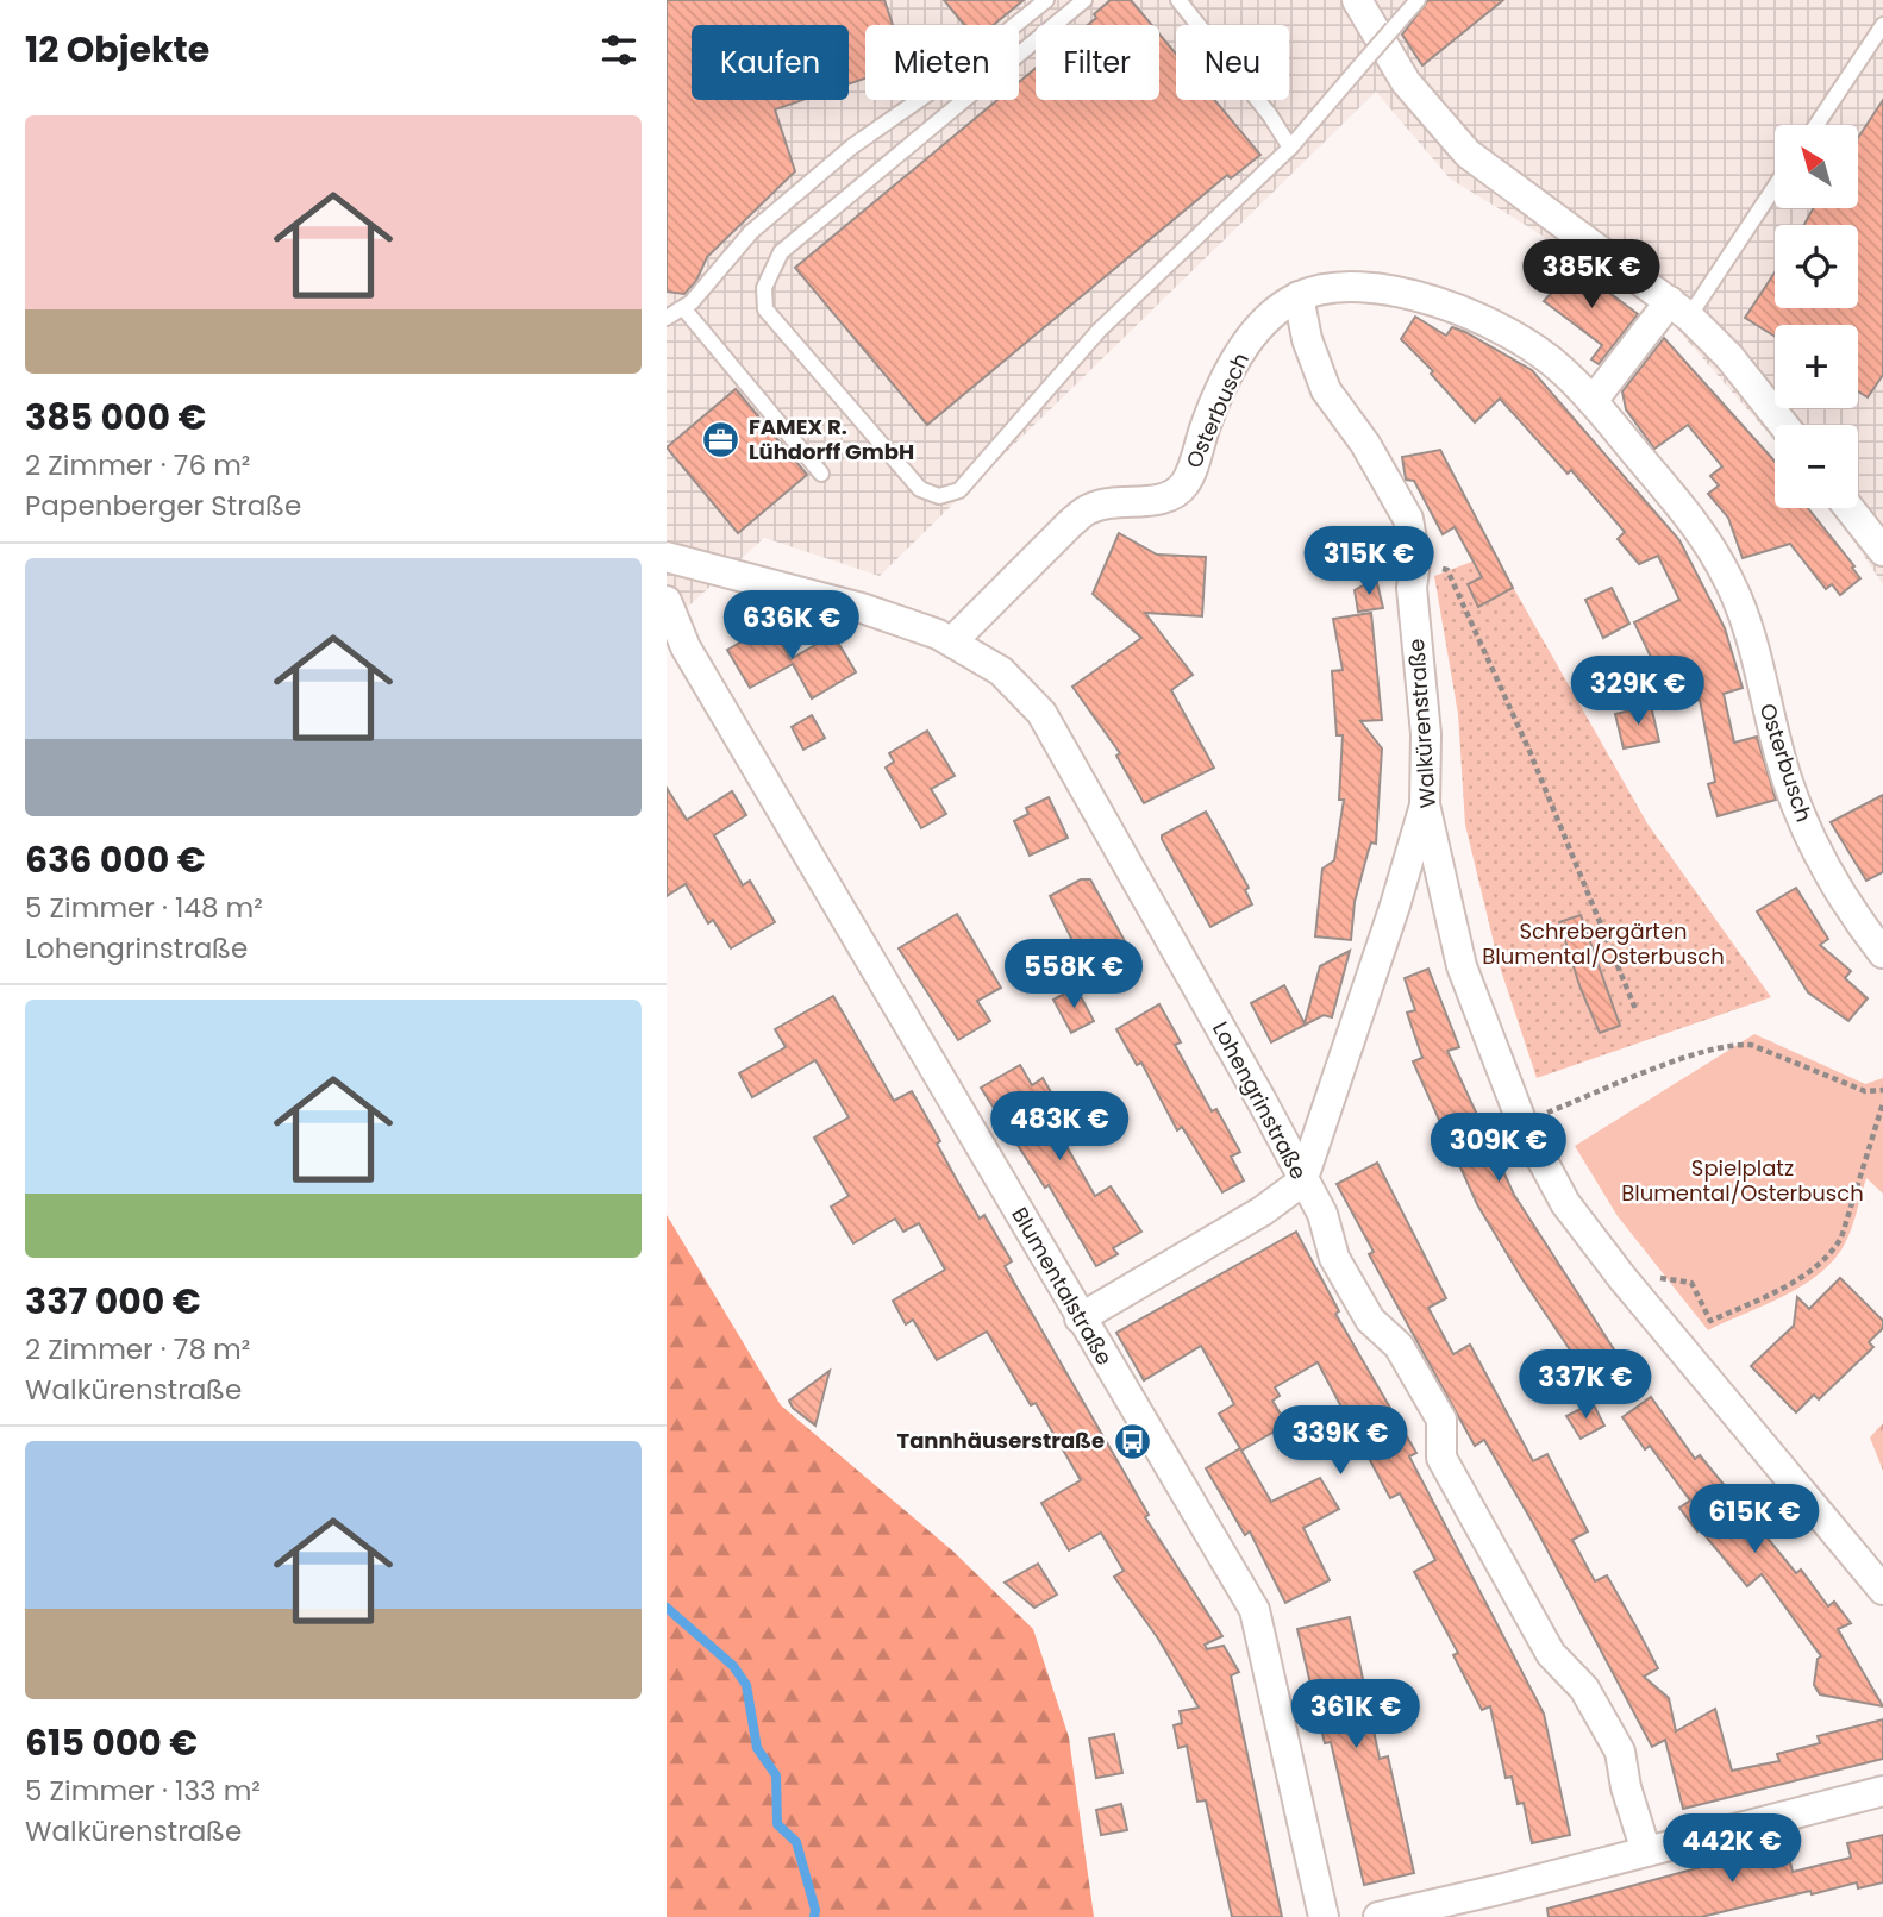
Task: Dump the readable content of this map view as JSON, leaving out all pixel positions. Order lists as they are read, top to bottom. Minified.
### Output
{"streets":{"street":["Osterbusch","Walkürenstraße","Lohengrinstraße","Blumentalstraße"]},"crossings":[["Osterbusch","Walkürenstraße"],["Osterbusch","Lohengrinstraße"]],"parks":["Schrebergärten Blumental/Osterbusch","Spielplatz Blumental/Osterbusch"],"places":{"office":["FAMEX R. Lühdorff GmbH"],"bus stop":["Tannhäuserstraße"]},"north":"top left","page":{"heading":"12 Objekte","chip":["Kaufen","Mieten","Filter","Neu"],"list":[{"name":"385 000 €","note":"2 Zimmer · 76 m² · Papenberger Straße"},{"name":"636 000 €","note":"5 Zimmer · 148 m² · Lohengrinstraße"},{"name":"337 000 €","note":"2 Zimmer · 78 m² · Walkürenstraße"},{"name":"615 000 €","note":"5 Zimmer · 133 m² · Walkürenstraße"}],"map_buttons":["+","−"],"price":["385K €","315K €","636K €","329K €","558K €","483K €","309K €","337K €","339K €","615K €","361K €","442K €"]}}
